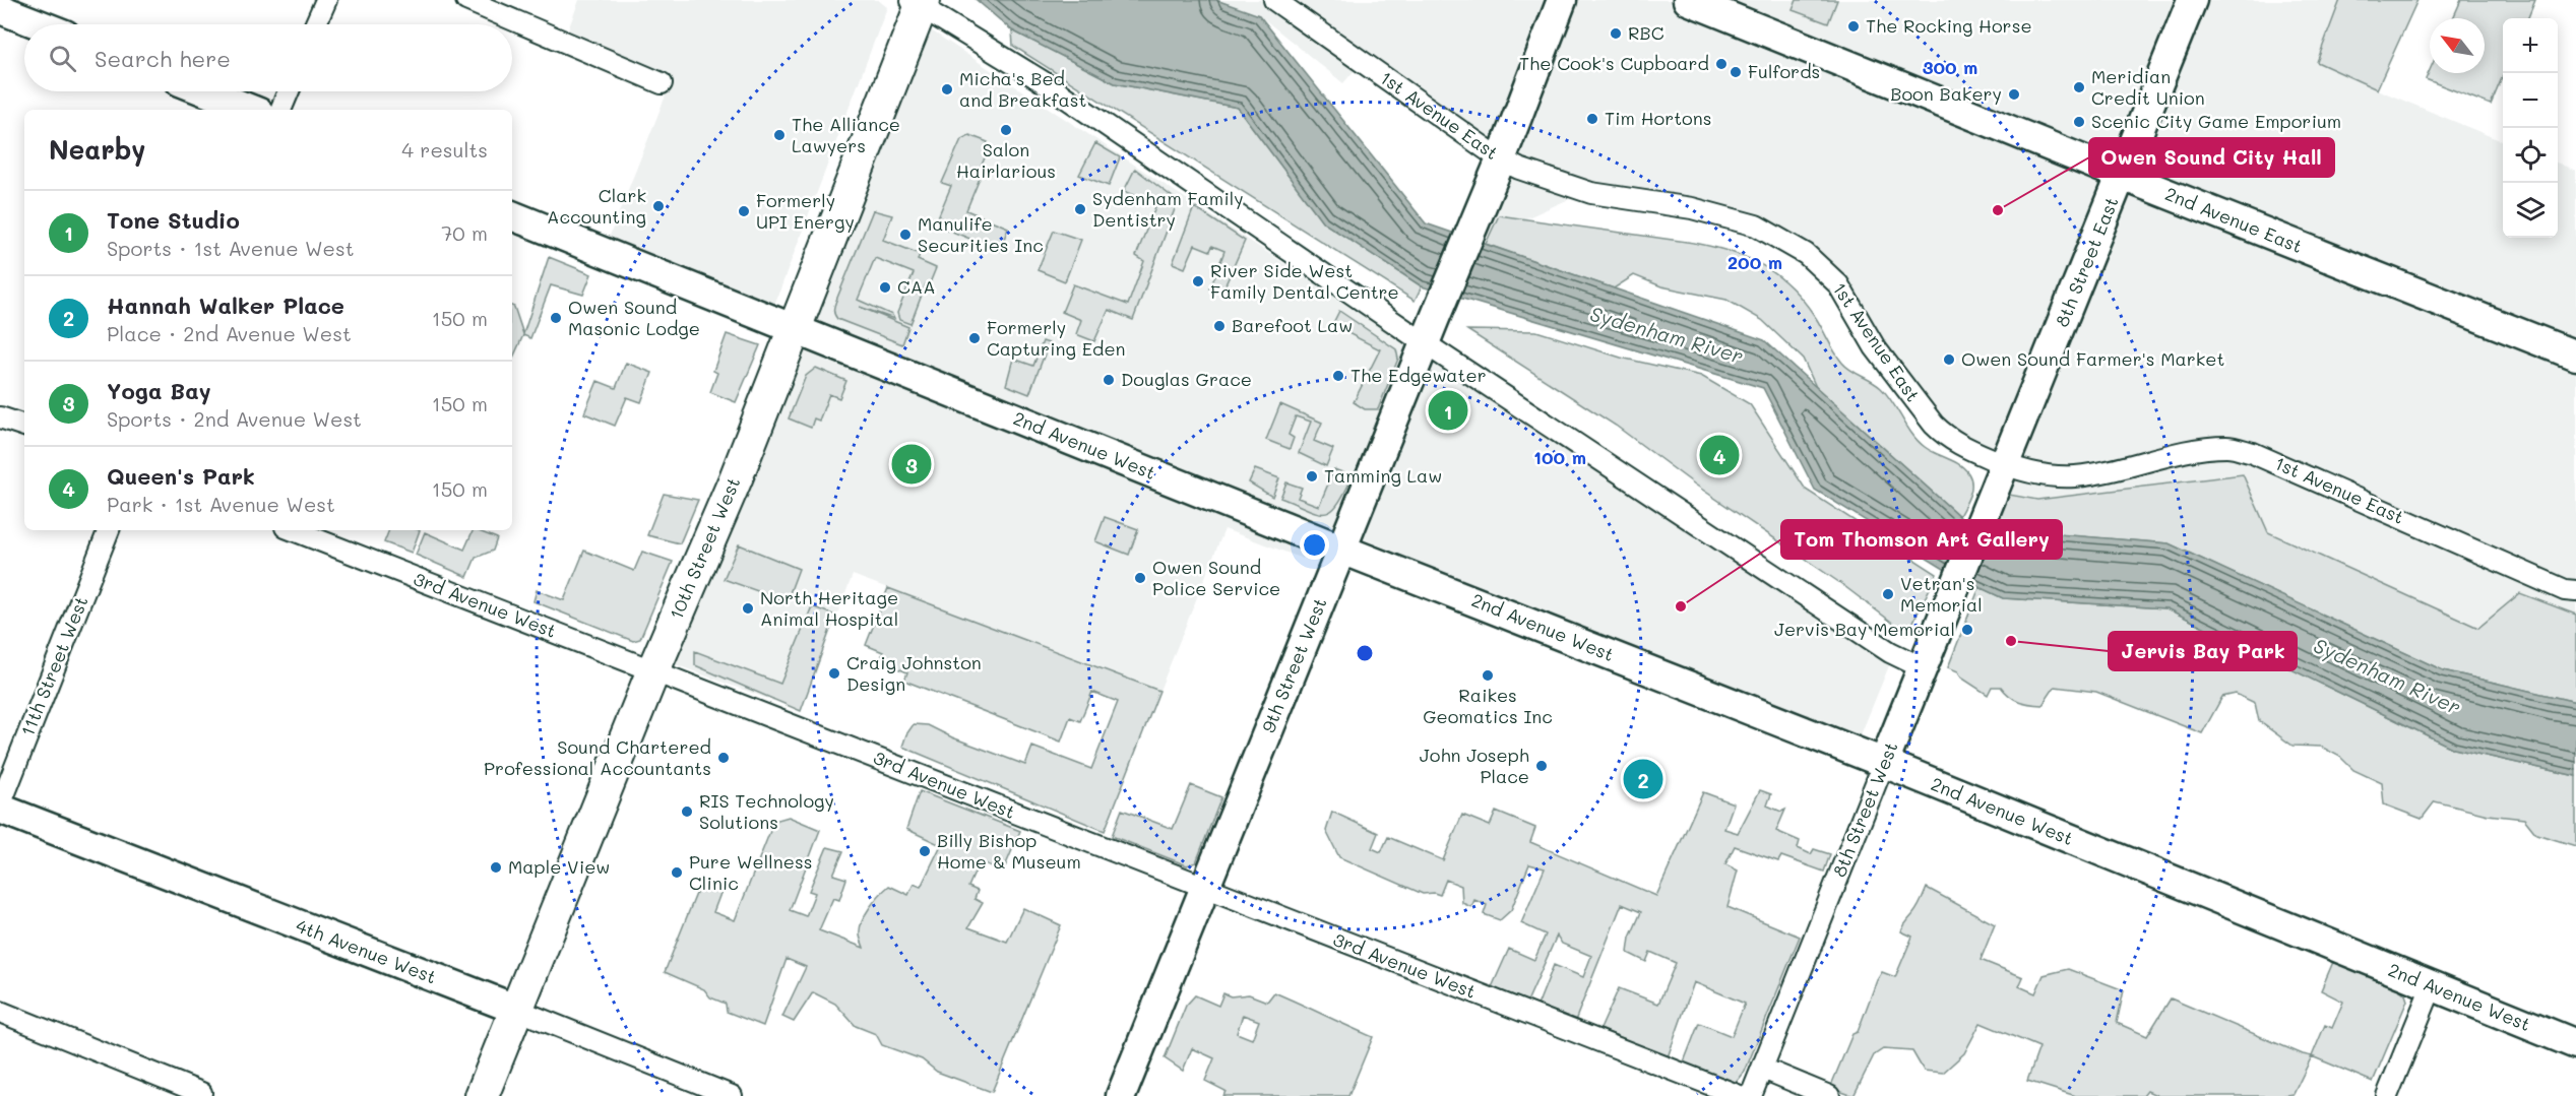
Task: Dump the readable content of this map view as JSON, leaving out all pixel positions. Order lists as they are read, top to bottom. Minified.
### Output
{"streets":{"main road":["10th Street West"],"street":["1st Avenue East","2nd Avenue East","8th Street East","2nd Avenue West","3rd Avenue West","9th Street West","11th Street West","8th Street West","4th Avenue West"]},"crossings":[["1st Avenue East","8th Street East"],["1st Avenue East","9th Street West"],["2nd Avenue East","8th Street East"],["8th Street East","8th Street West"],["2nd Avenue West","10th Street West"],["2nd Avenue West","9th Street West"],["2nd Avenue West","8th Street West"],["10th Street West","3rd Avenue West"],["10th Street West","4th Avenue West"],["3rd Avenue West","9th Street West"],["11th Street West","4th Avenue West"]],"water":["Sydenham River"],"places":["The Rocking Horse","RBC","The Cook's Cupboard","Fulfords","Meridian Credit Union","Micha's Bed and Breakfast","Boon Bakery","Tim Hortons","Scenic City Game Emporium","Salon Hairlarious","The Alliance Lawyers","Clark Accounting","Sydenham Family Dentistry","Owen Sound City Hall","Formerly UPI Energy","Manulife Securities Inc","River Side West Family Dental Centre","CAA","Owen Sound Masonic Lodge","Barefoot Law","Formerly Capturing Eden","Owen Sound Farmer's Market","The Edgewater","Douglas Grace","Tamming Law","Owen Sound Police Service","Vetran's Memorial","Tom Thomson Art Gallery","North Heritage Animal Hospital","Jervis Bay Memorial","Jervis Bay Park","Craig Johnston Design","Raikes Geomatics Inc","Sound Chartered Professional Accountants","John Joseph Place","RIS Technology Solutions","Billy Bishop Home & Museum","Maple View","Pure Wellness Clinic"],"north":"top left","page":{"map_buttons":["+","−"],"search":"Search here","heading":["Nearby","4 results"],"list":[{"mark":"1","name":"Tone Studio","note":"Sports · 1st Avenue West","value":"70 m"},{"mark":"2","name":"Hannah Walker Place","note":"Place · 2nd Avenue West","value":"150 m"},{"mark":"3","name":"Yoga Bay","note":"Sports · 2nd Avenue West","value":"150 m"},{"mark":"4","name":"Queen's Park","note":"Park · 1st Avenue West","value":"150 m"}],"pins":["1","4","3","2"]},"rings":["300 m","200 m","100 m"]}
